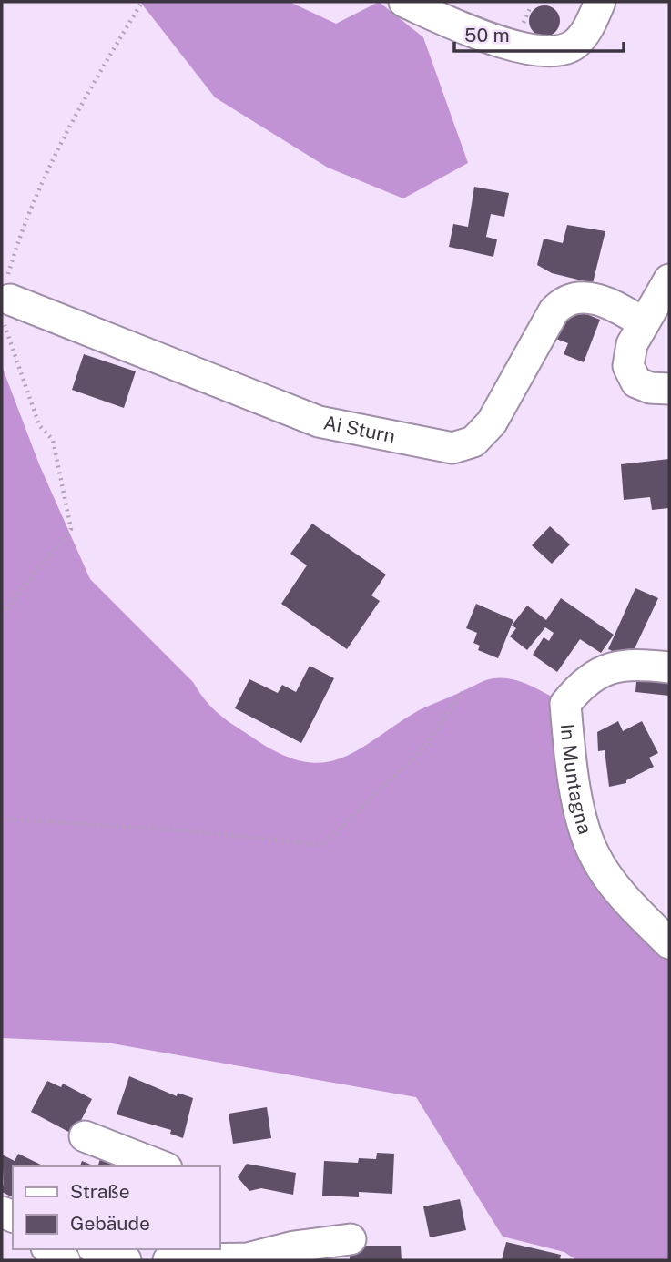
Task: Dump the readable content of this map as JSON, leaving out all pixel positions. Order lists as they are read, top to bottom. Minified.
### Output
{"streets":{"street":["Ai Sturn","In Muntagna"]},"legend":["Straße","Gebäude"],"scale_bar":"50 m"}
